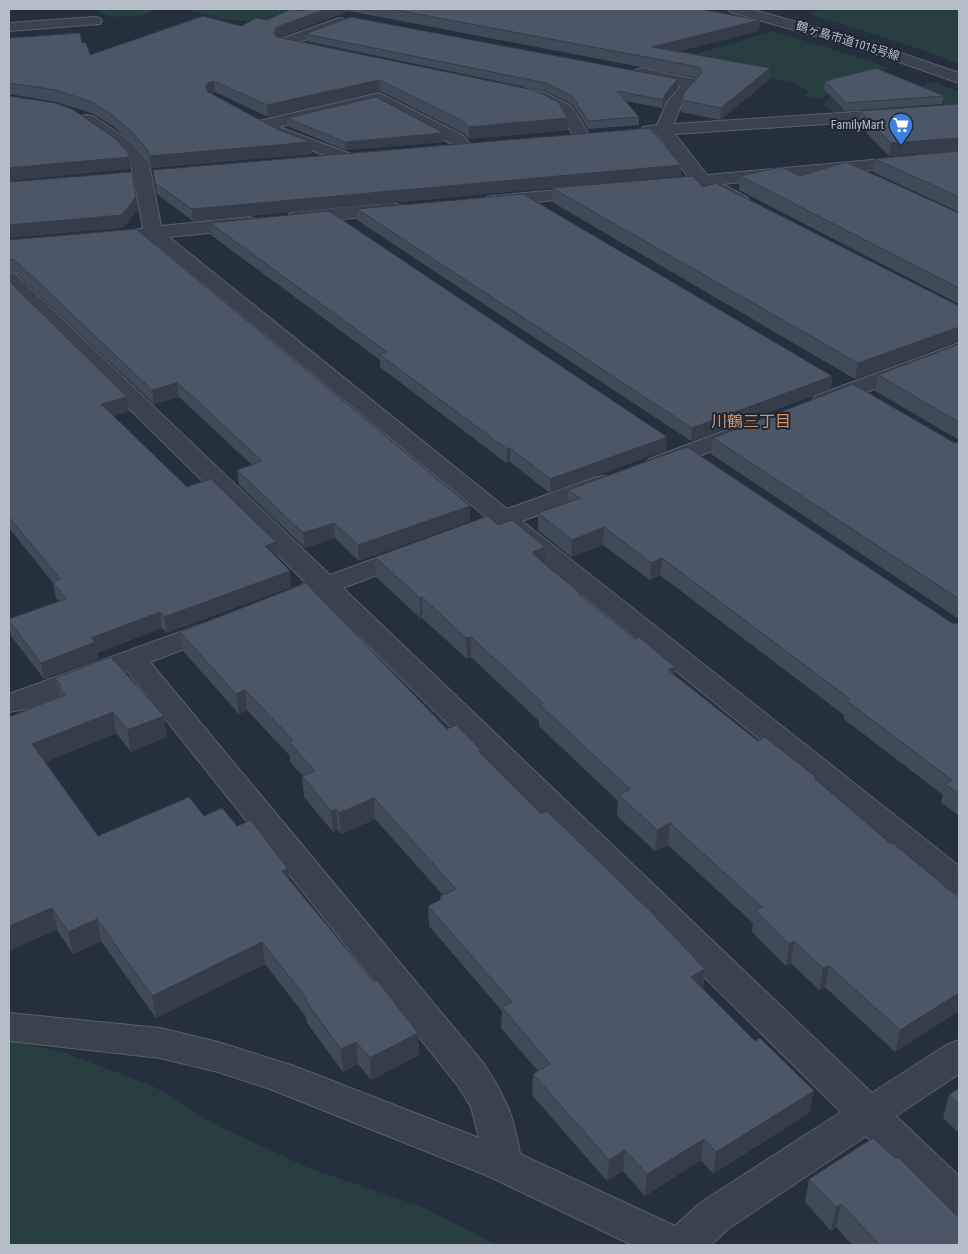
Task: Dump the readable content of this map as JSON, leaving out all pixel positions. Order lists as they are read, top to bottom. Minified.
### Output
{"streets":{"street":["鶴ヶ島市道1015号線"]},"districts":["川鶴三丁目"],"places":{"supermarket":["FamilyMart"]}}
